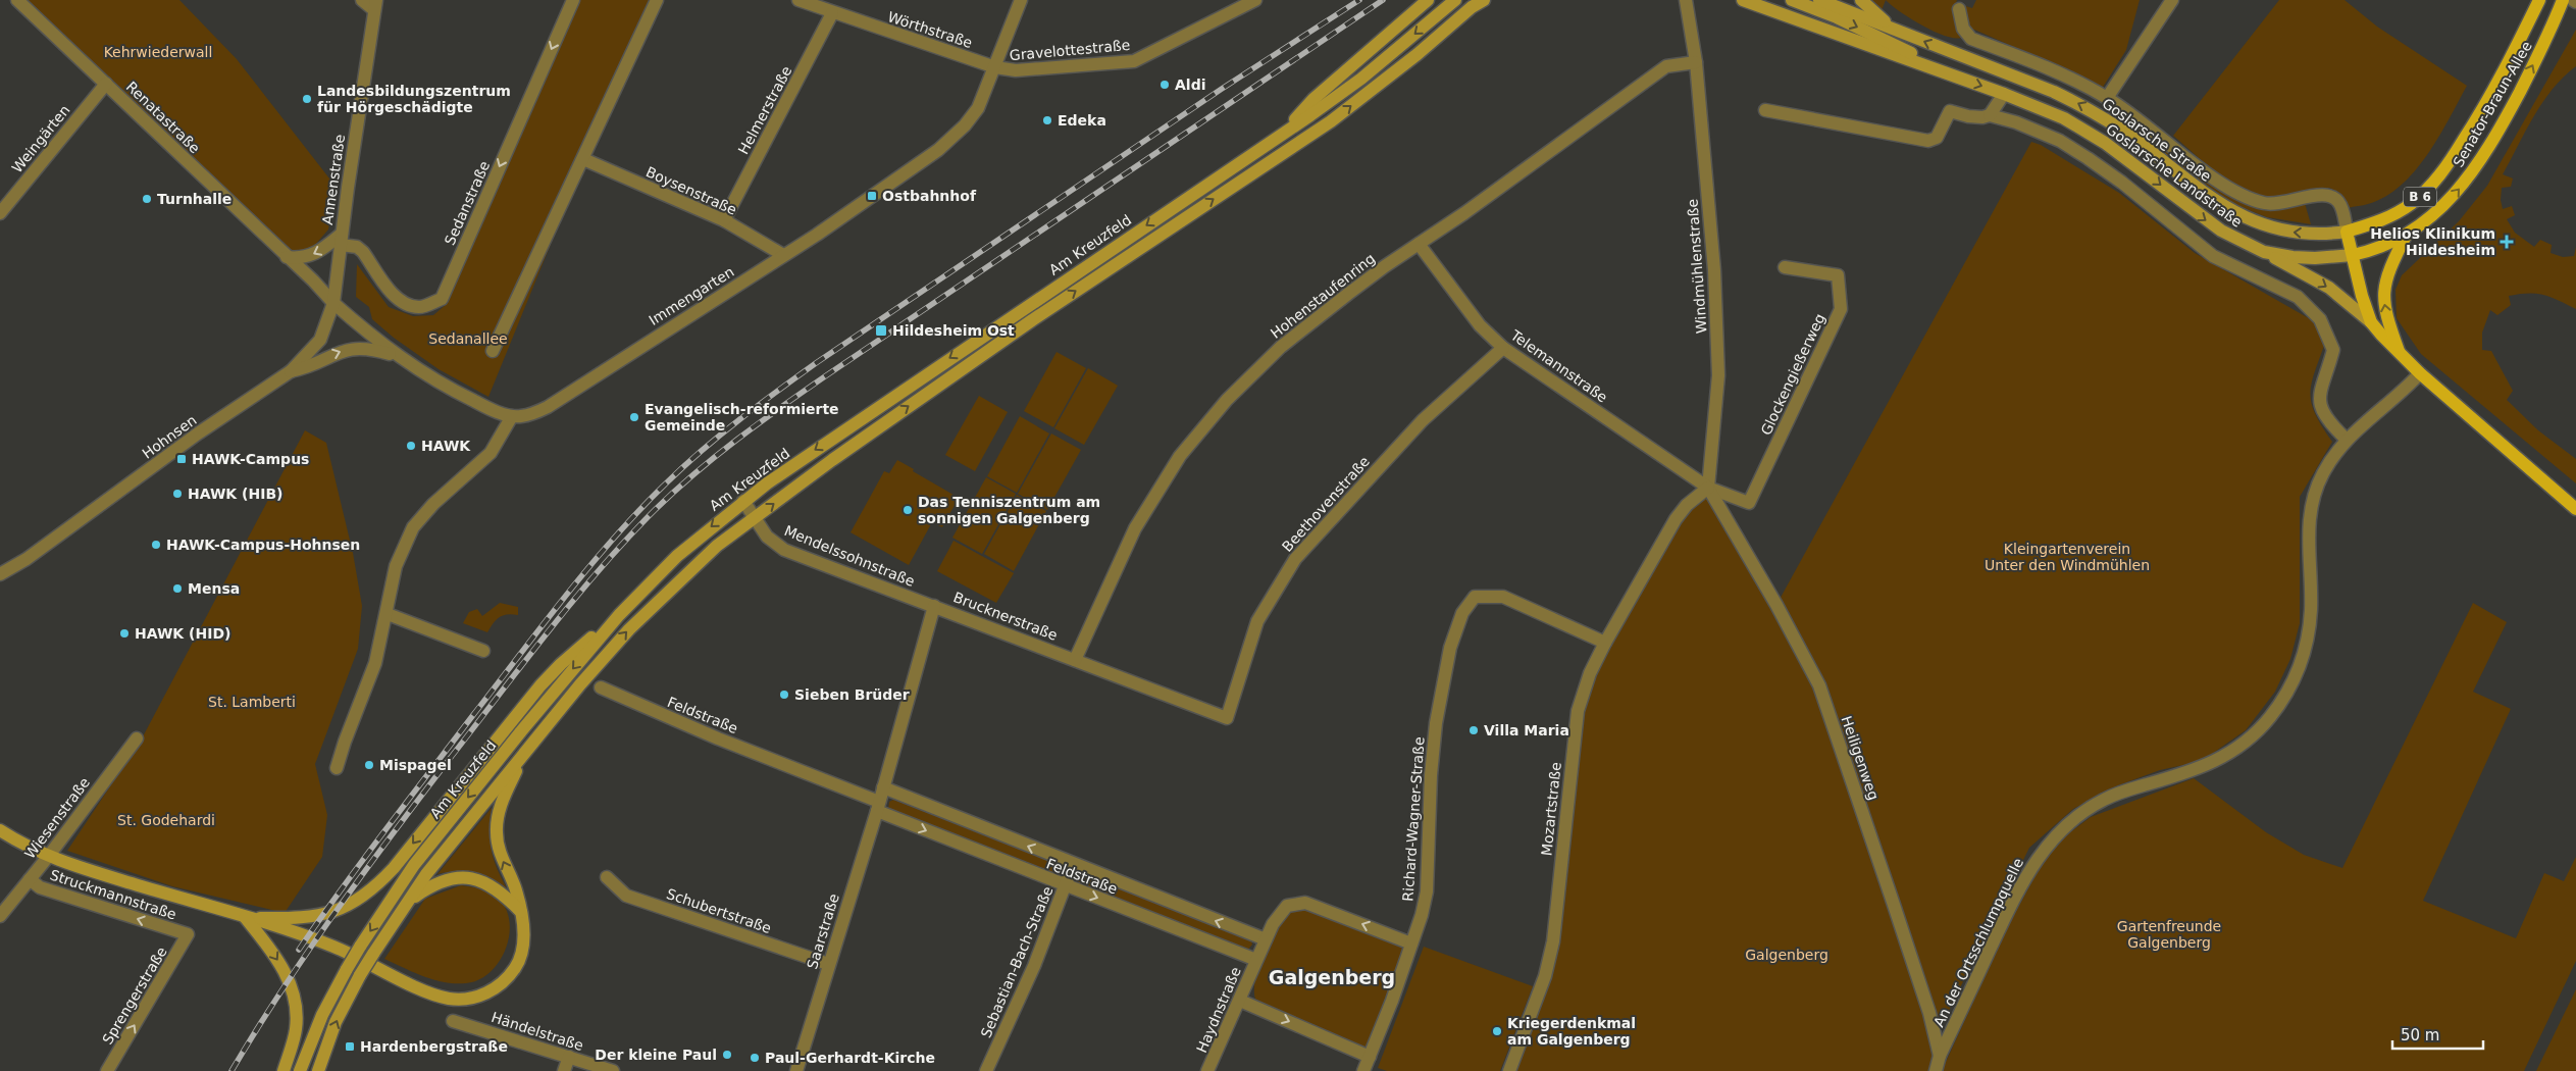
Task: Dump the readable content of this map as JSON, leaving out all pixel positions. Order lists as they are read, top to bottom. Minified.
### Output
{"streets":{"main road":["Senator-Braun-Allee","Goslarsche Straße","Goslarsche Landstraße","B 6","Am Kreuzfeld","Struckmannstraße"],"street":["Wörthstraße","Gravelottestraße","Helmerstraße","Renatastraße","Weingärten","Annenstraße","Boysenstraße","Sedanstraße","Windmühlenstraße","Immengarten","Hohenstaufenring","Telemannstraße","Glockengießerweg","Hohnsen","Beethovenstraße","Mendelssohnstraße","Brucknerstraße","Feldstraße","Heiligenweg","Mozartstraße","Wiesenstraße","Richard-Wagner-Straße","Schubertstraße","Saarstraße","An der Ortsschlumpquelle","Sebastian-Bach-Straße","Sprengerstraße","Haydnstraße","Händelstraße"]},"crossings":[["Wörthstraße","Gravelottestraße"],["Wörthstraße","Helmerstraße"],["Wörthstraße","Immengarten"],["Gravelottestraße","Immengarten"],["Senator-Braun-Allee","Goslarsche Straße"],["Senator-Braun-Allee","Goslarsche Landstraße"],["Senator-Braun-Allee","B 6"],["Helmerstraße","Boysenstraße"],["Renatastraße","Weingärten"],["Renatastraße","Annenstraße"],["Renatastraße","Hohnsen"],["Goslarsche Straße","Goslarsche Landstraße"],["Goslarsche Straße","B 6"],["Goslarsche Landstraße","B 6"],["Annenstraße","Sedanstraße"],["Annenstraße","Hohnsen"],["Boysenstraße","Immengarten"],["B 6","An der Ortsschlumpquelle"],["Am Kreuzfeld","Mendelssohnstraße"],["Windmühlenstraße","Hohenstaufenring"],["Windmühlenstraße","Telemannstraße"],["Windmühlenstraße","Glockengießerweg"],["Windmühlenstraße","Heiligenweg"],["Windmühlenstraße","Mozartstraße"],["Hohenstaufenring","Telemannstraße"],["Hohenstaufenring","Brucknerstraße"],["Telemannstraße","Glockengießerweg"],["Telemannstraße","Beethovenstraße"],["Telemannstraße","Heiligenweg"],["Telemannstraße","Mozartstraße"],["Glockengießerweg","Heiligenweg"],["Glockengießerweg","Mozartstraße"],["Beethovenstraße","Brucknerstraße"],["Mendelssohnstraße","Brucknerstraße"],["Brucknerstraße","Feldstraße"],["Brucknerstraße","Saarstraße"],["Feldstraße","Saarstraße"],["Feldstraße","Sebastian-Bach-Straße"],["Feldstraße","Haydnstraße"],["Heiligenweg","Mozartstraße"],["Heiligenweg","An der Ortsschlumpquelle"],["Mozartstraße","Richard-Wagner-Straße"],["Wiesenstraße","Struckmannstraße"],["Struckmannstraße","Sprengerstraße"],["Schubertstraße","Saarstraße"]],"one_way":["Sprengerstraße"],"districts":["Galgenberg"],"parks":["Kehrwiederwall","Sedanallee","Kleingartenverein Unter den Windmühlen","St. Lamberti","St. Godehardi","Gartenfreunde Galgenberg","Galgenberg"],"places":{"other":["Aldi","Landesbildungszentrum für Hörgeschädigte","Edeka","Turnhalle","Evangelisch-reformierte Gemeinde","HAWK","HAWK (HIB)","Das Tenniszentrum am sonnigen Galgenberg","HAWK-Campus-Hohnsen","Mensa","HAWK (HID)","Sieben Brüder","Villa Maria","Mispagel","Kriegerdenkmal am Galgenberg","Der kleine Paul","Paul-Gerhardt-Kirche"],"transit":["Ostbahnhof","Hildesheim Ost","HAWK-Campus","Hardenbergstraße"],"health":["Helios Klinikum Hildesheim"]},"scale_bar":"50 m"}
